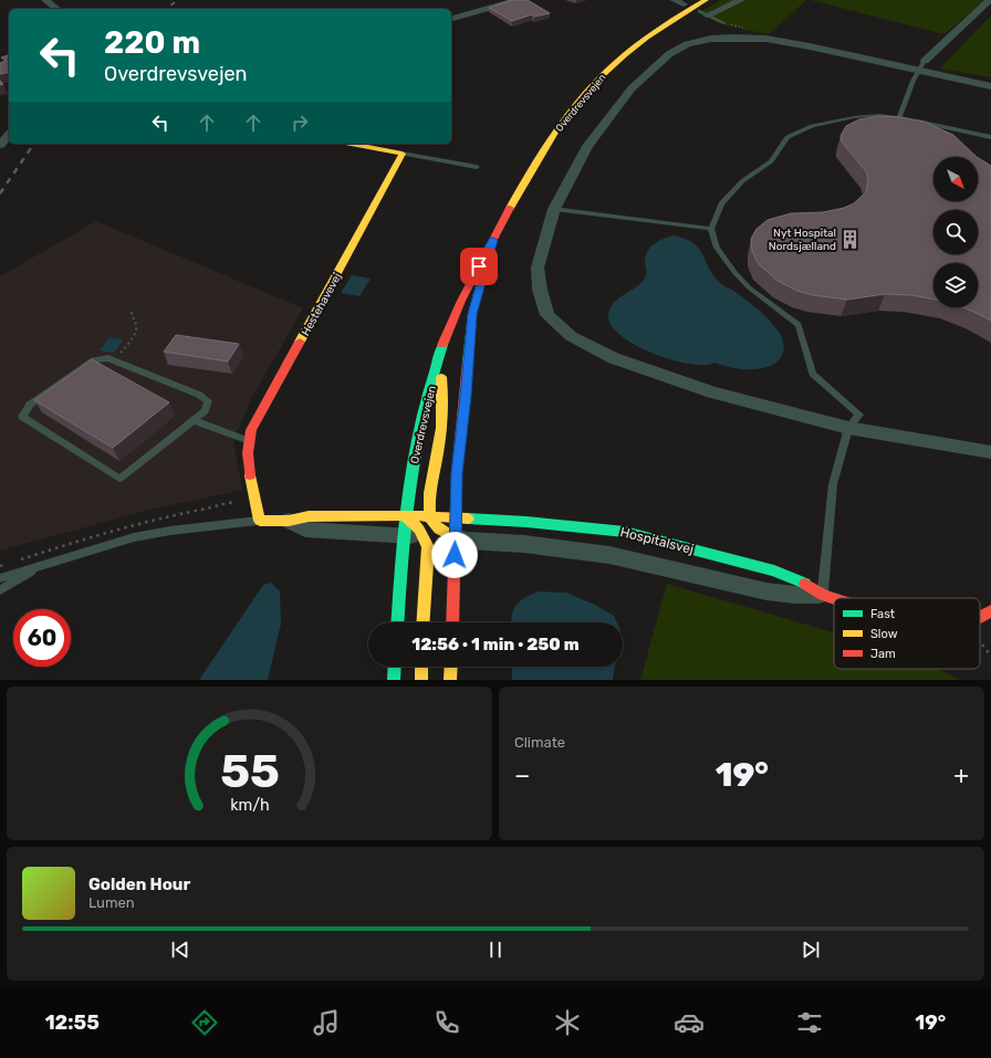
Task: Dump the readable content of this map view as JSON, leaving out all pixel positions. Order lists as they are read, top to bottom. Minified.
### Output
{"streets":{"main road":["Overdrevsvejen","Hestehavevej","Hospitalsvej"]},"crossings":[["Overdrevsvejen","Hospitalsvej"]],"places":{"building":["Nyt Hospital Nordsjælland"]},"legend":["Fast","Slow","Jam"],"north":"bottom right","page":{"turn":["220 m","Overdrevsvejen"],"limit":"60","trip":"12:56 · 1 min · 250 m","tile":"Climate","heat":["−","19°","+"],"song":["Golden Hour","Lumen"],"tabs":["12:55","19°"],"gauge":["55","km/h"]}}
